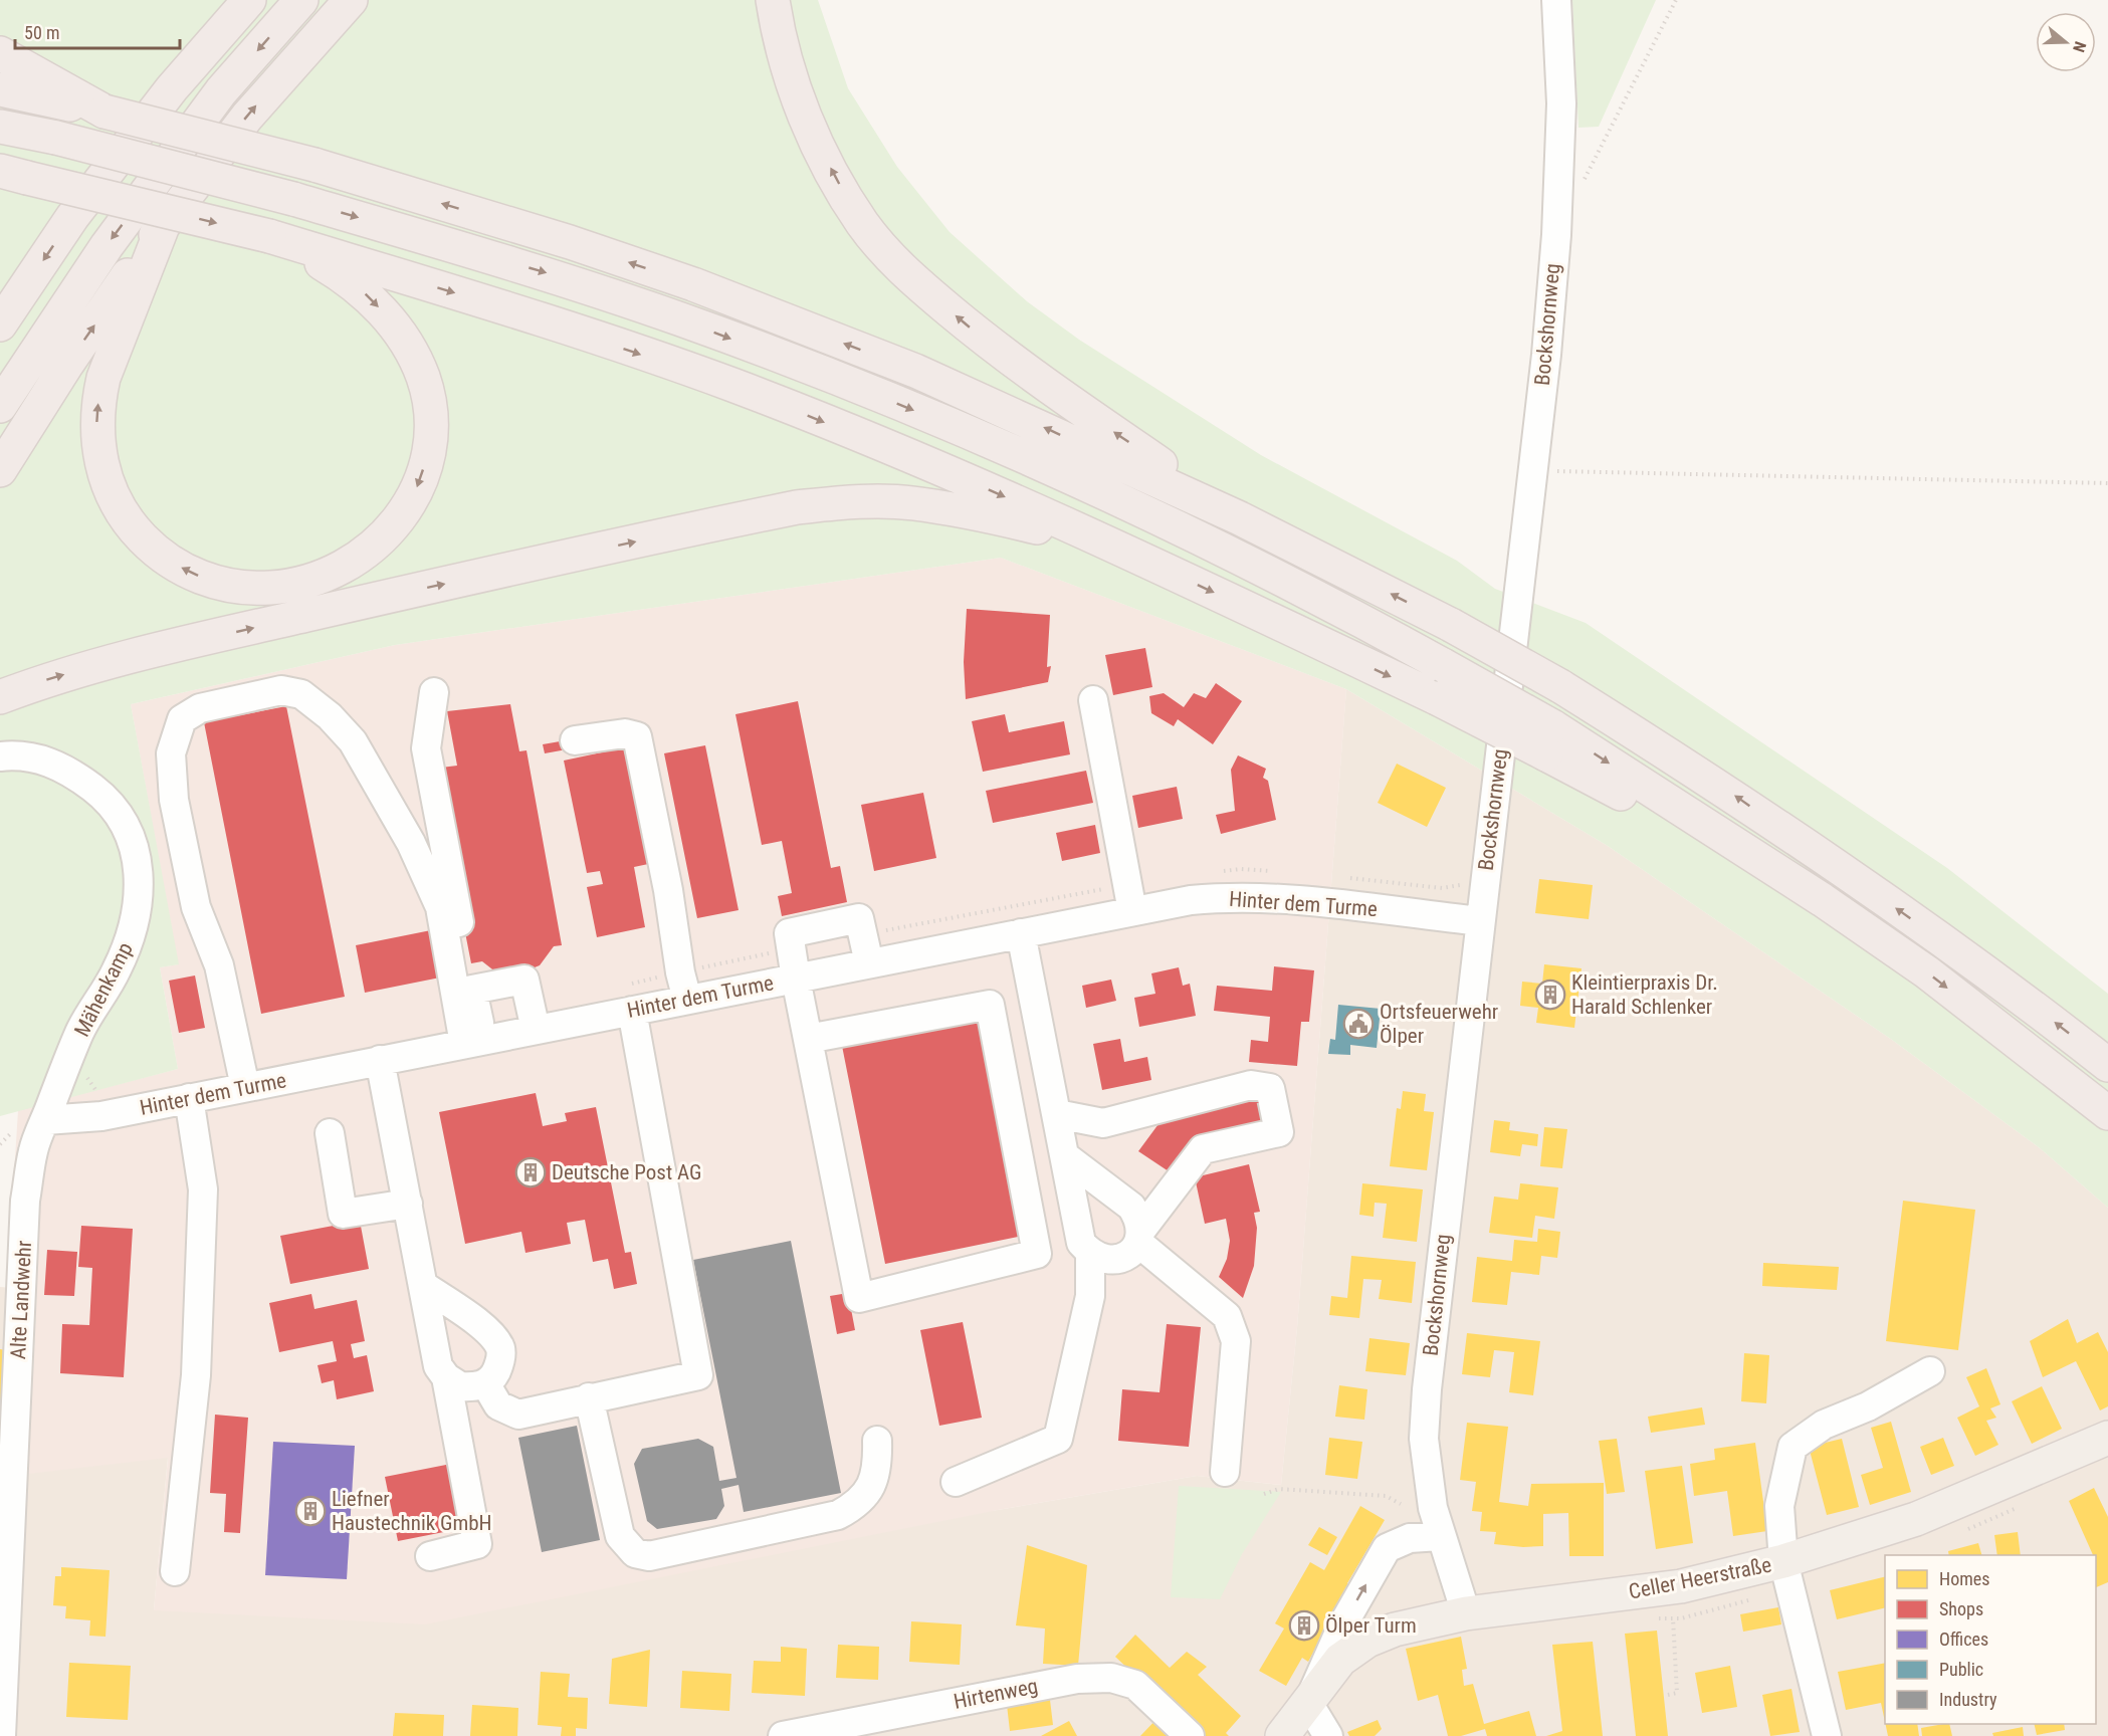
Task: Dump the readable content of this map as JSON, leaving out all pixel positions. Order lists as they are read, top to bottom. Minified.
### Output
{"streets":{"main road":["Celler Heerstraße"],"street":["Bockshornweg","Hinter dem Turme","Mähenkamp","Alte Landwehr","Hirtenweg"]},"crossings":[["Bockshornweg","Hinter dem Turme"],["Bockshornweg","Celler Heerstraße"],["Hinter dem Turme","Mähenkamp"],["Hinter dem Turme","Alte Landwehr"],["Mähenkamp","Alte Landwehr"]],"places":{"building":["Kleintierpraxis Dr. Harald Schlenker","Deutsche Post AG","Liefner Haustechnik GmbH","Ölper Turm"],"public building":["Ortsfeuerwehr Ölper"]},"legend":["Homes","Shops","Offices","Public","Industry"],"scale_bar":"50 m","north":"right"}
